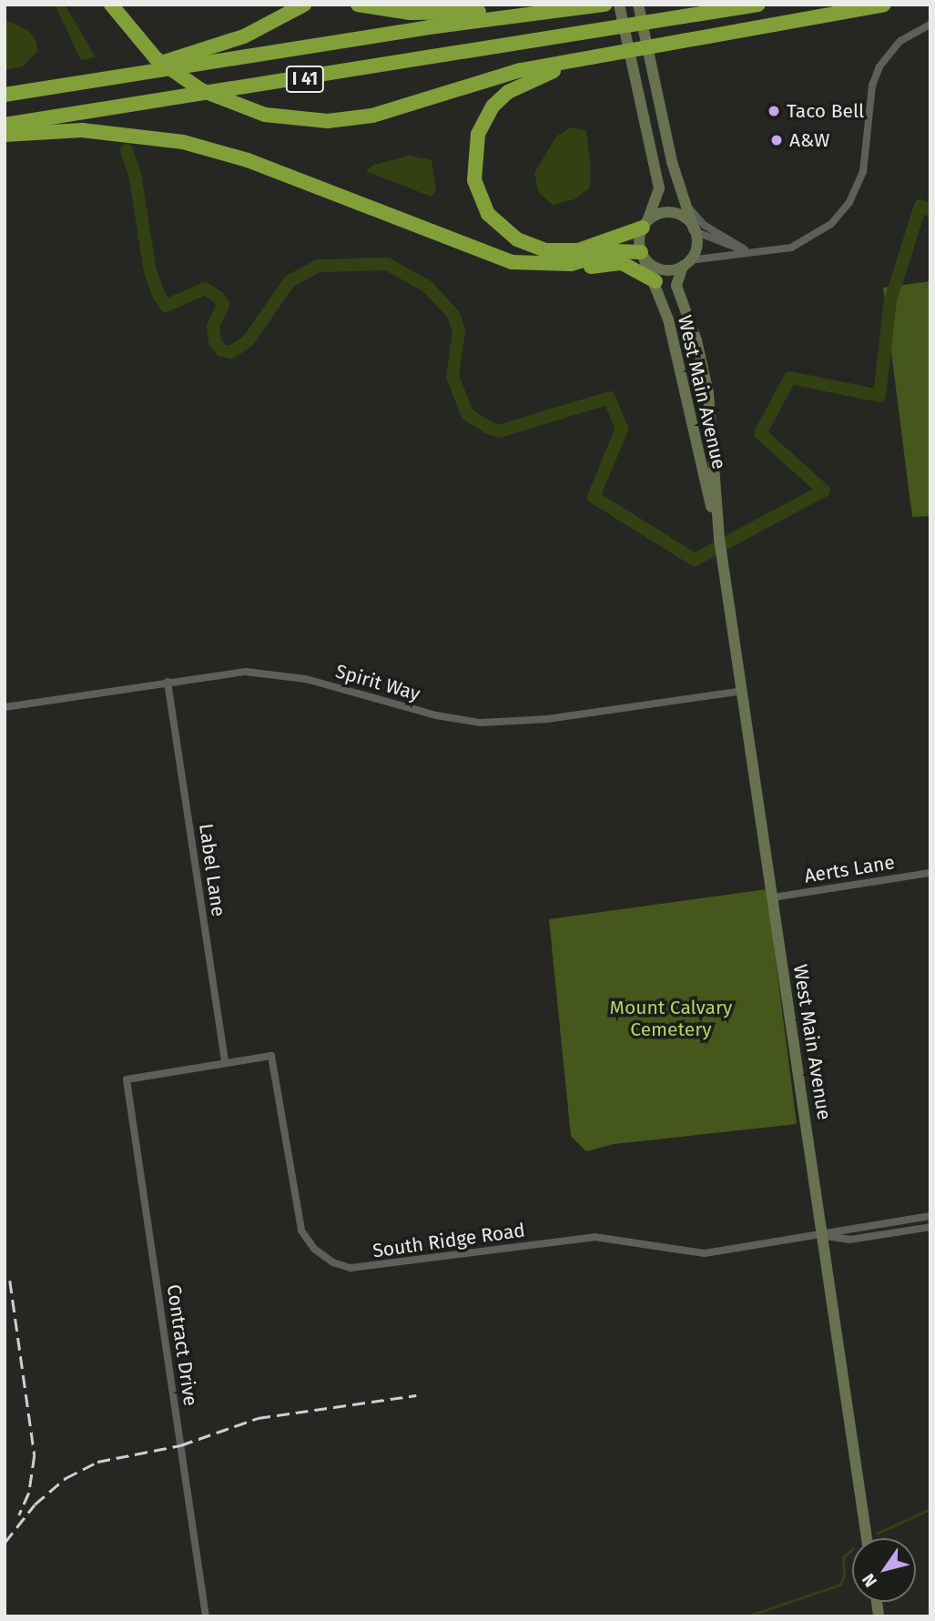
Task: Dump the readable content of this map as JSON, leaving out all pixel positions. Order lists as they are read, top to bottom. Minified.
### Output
{"streets":{"highway":["I 41"],"main road":["West Main Avenue"],"street":["Spirit Way","Aerts Lane","Label Lane","South Ridge Road","Contract Drive"]},"crossings":[["West Main Avenue","Spirit Way"],["West Main Avenue","Aerts Lane"],["West Main Avenue","South Ridge Road"],["Spirit Way","Label Lane"],["Label Lane","South Ridge Road"],["South Ridge Road","Contract Drive"]],"parks":["Mount Calvary Cemetery"],"places":["Taco Bell","A&W"],"north":"bottom left"}
